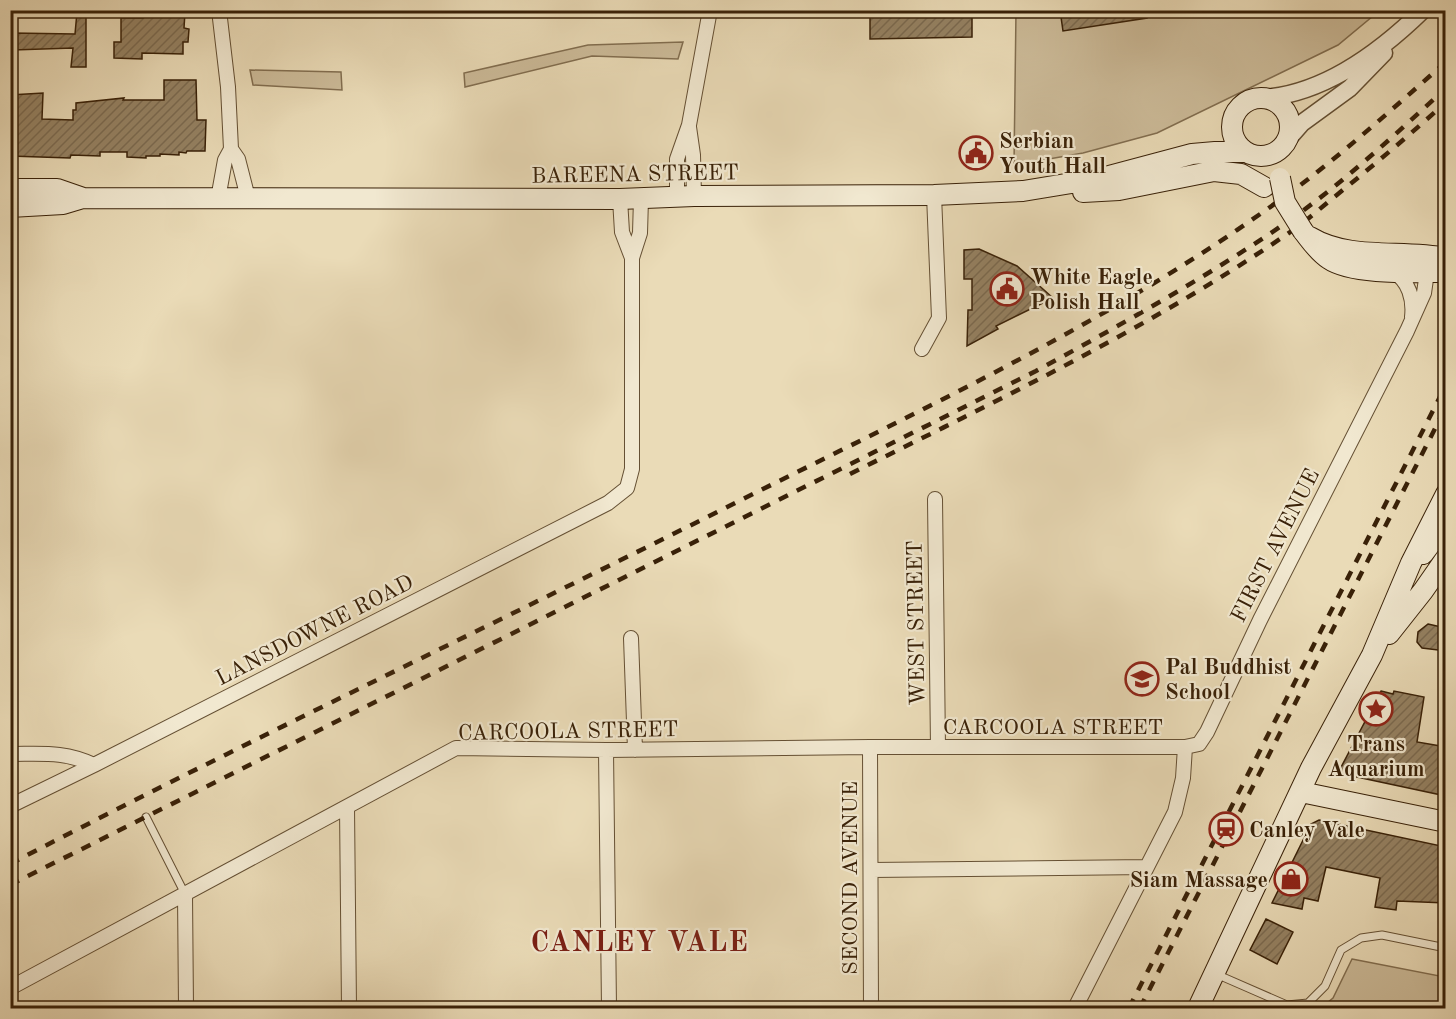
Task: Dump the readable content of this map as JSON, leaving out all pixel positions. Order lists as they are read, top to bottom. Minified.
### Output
{"streets":{"main road":["BAREENA STREET"],"street":["FIRST AVENUE","WEST STREET","LANSDOWNE ROAD","CARCOOLA STREET","SECOND AVENUE"]},"crossings":[["FIRST AVENUE","CARCOOLA STREET"],["WEST STREET","CARCOOLA STREET"],["CARCOOLA STREET","SECOND AVENUE"]],"districts":["CANLEY VALE"],"places":{"public building":["Serbian Youth Hall","White Eagle Polish Hall"],"school or university":["Pal Buddhist School"],"place":["Trans Aquarium"],"station":["Canley Vale"],"shop":["Siam Massage"]}}
